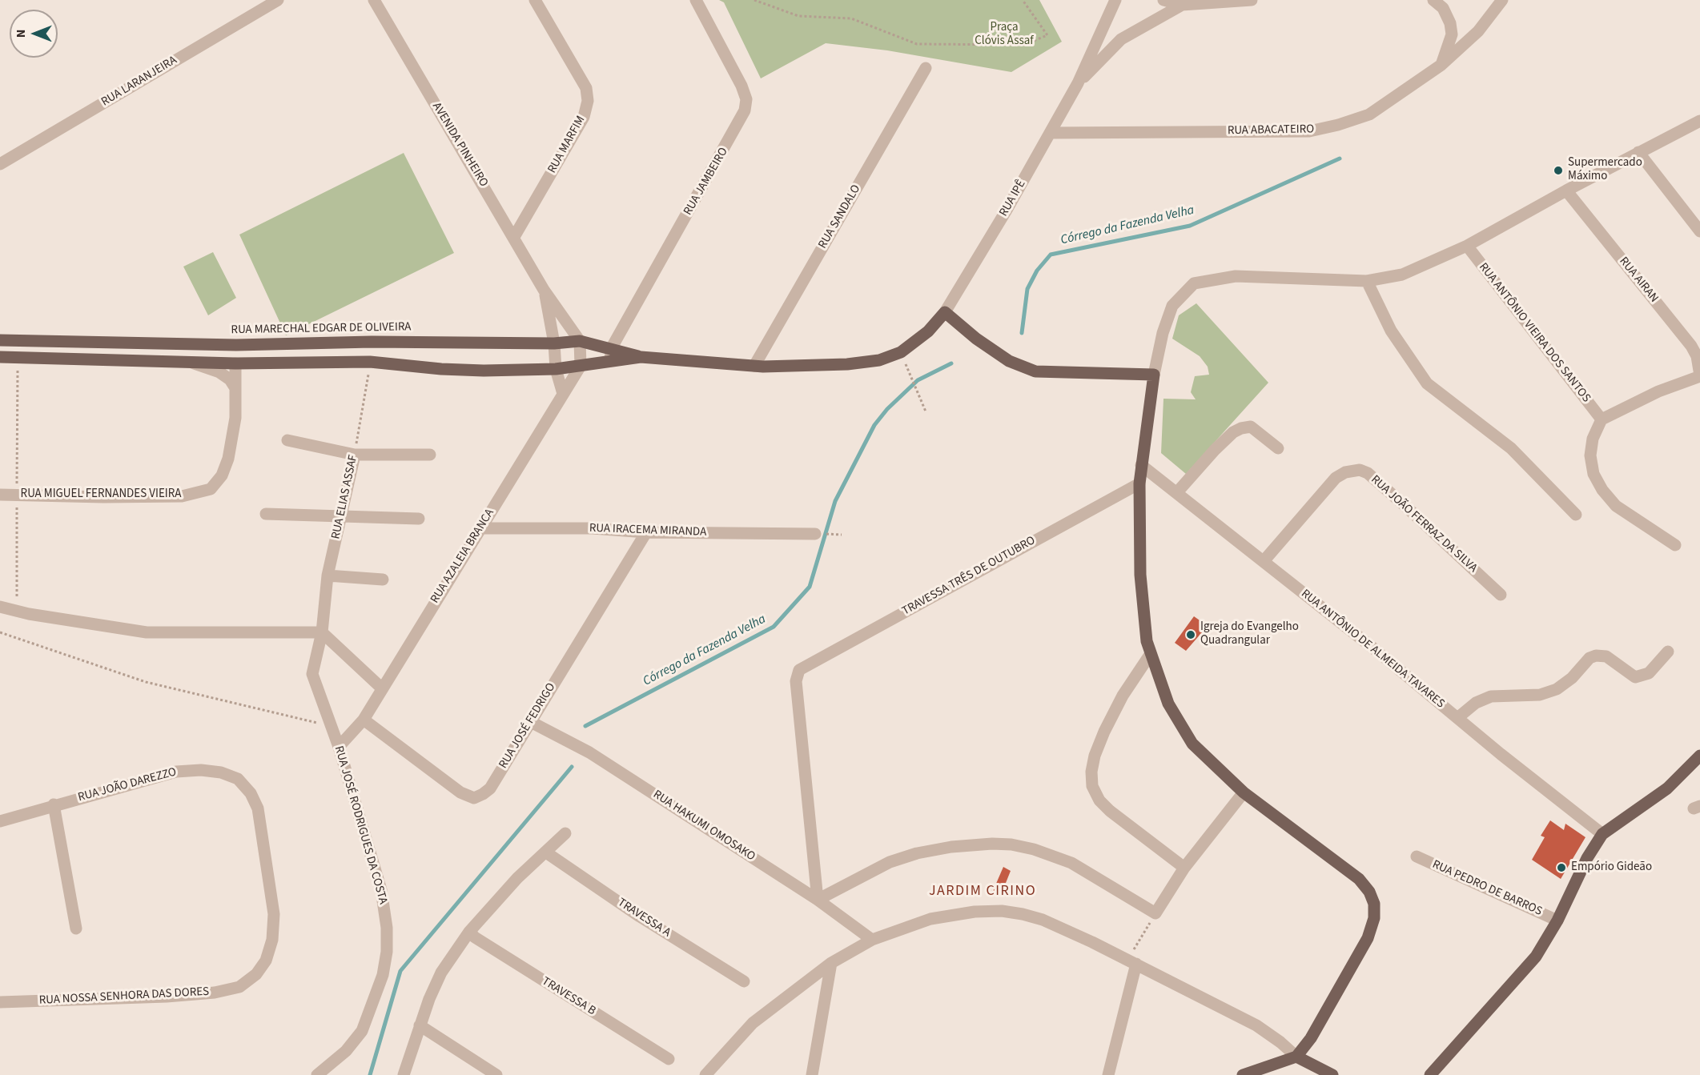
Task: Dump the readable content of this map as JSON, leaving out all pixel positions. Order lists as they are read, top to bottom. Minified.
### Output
{"streets":{"main road":["RUA MARECHAL EDGAR DE OLIVEIRA"],"street":["RUA LARANJEIRA","RUA ABACATEIRO","AVENIDA PINHEIRO","RUA MARFIM","RUA JAMBEIRO","RUA IPÊ","RUA SANDALO","RUA AIRAN","RUA ANTÔNIO VIEIRA DOS SANTOS","RUA MIGUEL FERNANDES VIEIRA","RUA ELIAS ASSAF","RUA JOÃO FERRAZ DA SILVA","RUA IRACEMA MIRANDA","RUA AZALEIA BRANCA","TRAVESSA TRÊS DE OUTUBRO","RUA ANTÔNIO DE ALMEIDA TAVARES","RUA JOSÉ FEDRIGO","RUA JOÃO DAREZZO","RUA JOSÉ RODRIGUES DA COSTA","RUA HAKUMI OMOSAKO","RUA PEDRO DE BARROS","TRAVESSA A","RUA NOSSA SENHORA DAS DORES","TRAVESSA B"]},"crossings":[["RUA ABACATEIRO","RUA IPÊ"],["AVENIDA PINHEIRO","RUA MARFIM"],["AVENIDA PINHEIRO","RUA MARECHAL EDGAR DE OLIVEIRA"],["RUA JAMBEIRO","RUA MARECHAL EDGAR DE OLIVEIRA"],["RUA IPÊ","RUA MARECHAL EDGAR DE OLIVEIRA"],["RUA SANDALO","RUA MARECHAL EDGAR DE OLIVEIRA"],["RUA MARECHAL EDGAR DE OLIVEIRA","RUA MIGUEL FERNANDES VIEIRA"],["RUA MARECHAL EDGAR DE OLIVEIRA","RUA ELIAS ASSAF"],["RUA MARECHAL EDGAR DE OLIVEIRA","RUA AZALEIA BRANCA"],["RUA ELIAS ASSAF","RUA JOSÉ RODRIGUES DA COSTA"],["RUA JOÃO FERRAZ DA SILVA","RUA ANTÔNIO DE ALMEIDA TAVARES"],["RUA IRACEMA MIRANDA","RUA AZALEIA BRANCA"],["RUA IRACEMA MIRANDA","RUA JOSÉ FEDRIGO"],["RUA AZALEIA BRANCA","RUA JOSÉ FEDRIGO"],["RUA AZALEIA BRANCA","RUA JOSÉ RODRIGUES DA COSTA"],["TRAVESSA TRÊS DE OUTUBRO","RUA HAKUMI OMOSAKO"],["RUA JOSÉ FEDRIGO","RUA HAKUMI OMOSAKO"],["RUA JOÃO DAREZZO","RUA NOSSA SENHORA DAS DORES"]],"districts":["JARDIM CIRINO"],"water":["Córrego da Fazenda Velha"],"parks":["Praça Clóvis Assaf"],"places":["Supermercado Máximo","Igreja do Evangelho Quadrangular","Empório Gideão"],"north":"left"}
